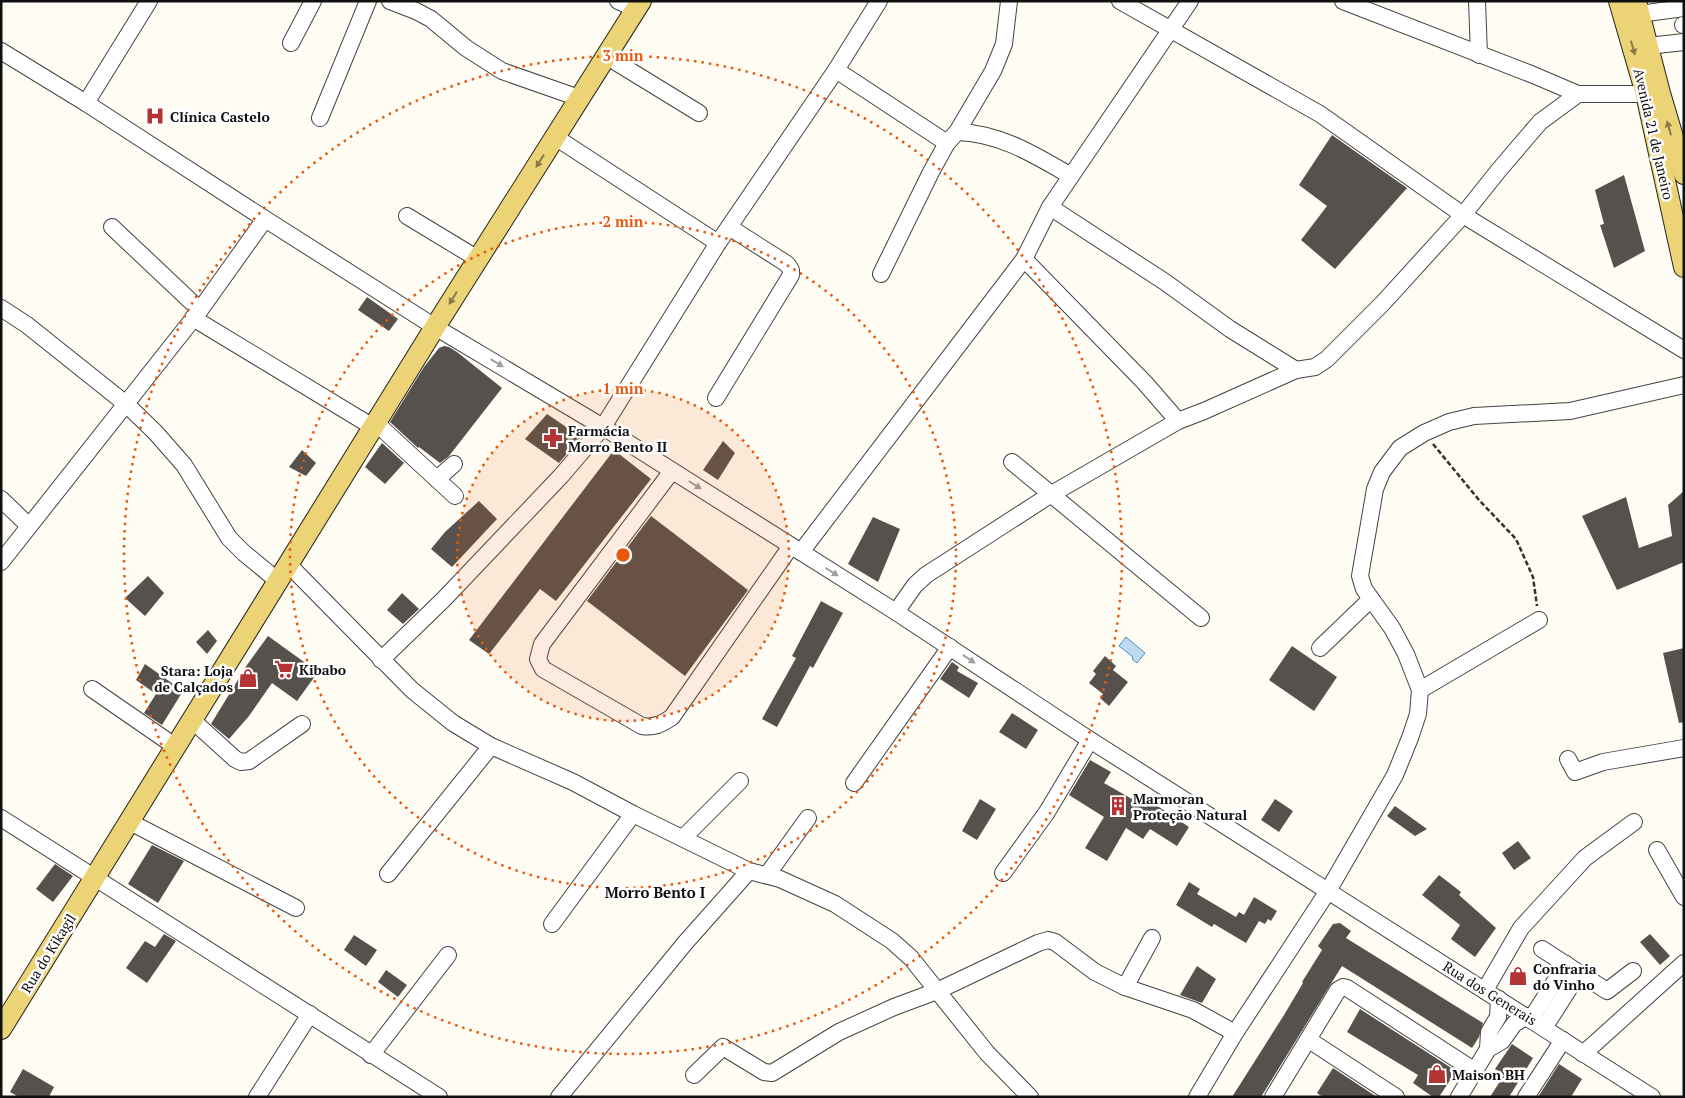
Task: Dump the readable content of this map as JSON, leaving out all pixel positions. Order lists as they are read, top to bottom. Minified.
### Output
{"streets":{"main road":["Avenida 21 de Janeiro","Rua do Kikagil"],"street":["Rua dos Generais"]},"crossings":[["Rua do Kikagil","Rua dos Generais"]],"districts":["Morro Bento I"],"places":{"hospital":["Clínica Castelo"],"pharmacy":["Farmácia Morro Bento II"],"supermarket":["Kibabo"],"shop":["Stara: Loja de Calçados","Confraria do Vinho","Maison BH"],"building":["Marmoran Proteção Natural"]},"rings":["3 min","2 min","1 min"]}
